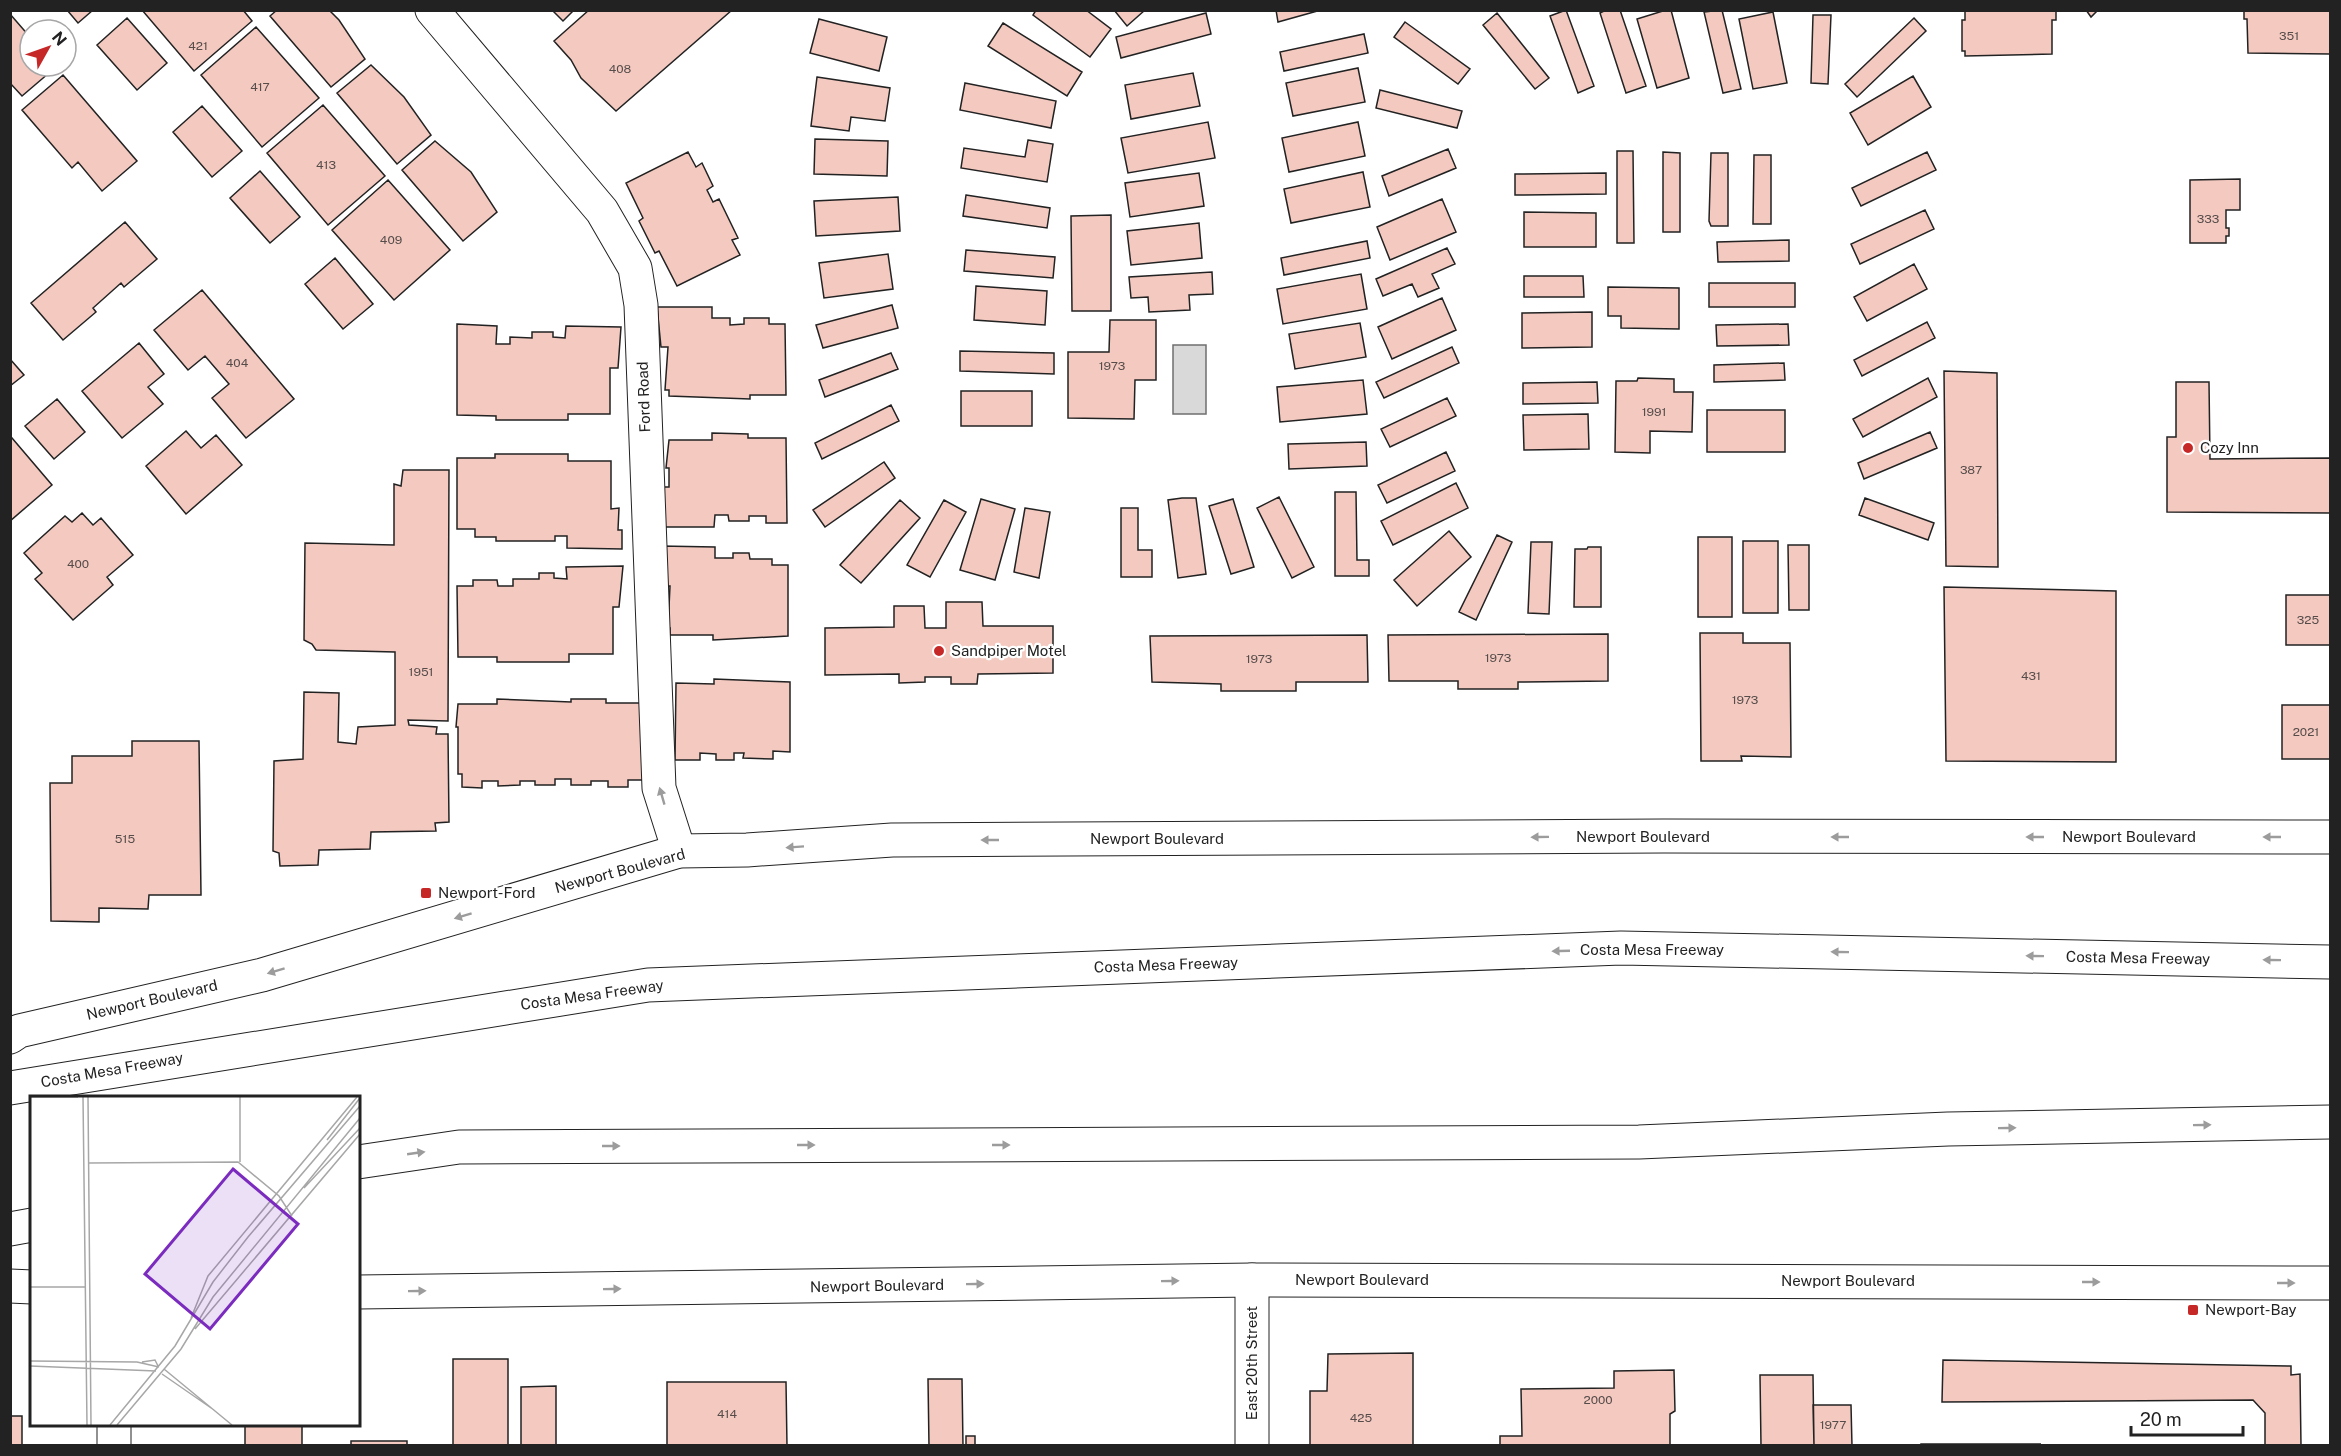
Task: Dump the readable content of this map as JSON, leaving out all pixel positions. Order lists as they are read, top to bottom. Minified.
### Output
{"streets":{"main road":["Ford Road","Newport Boulevard","Costa Mesa Freeway","East 20th Street"]},"crossings":[["Ford Road","Newport Boulevard"],["Newport Boulevard","East 20th Street"]],"one_way":["Ford Road"],"places":{"other":["Cozy Inn","Sandpiper Motel"],"transit":["Newport-Ford","Newport-Bay"]},"house_numbers":["351","421","408","417","413","333","409","404","1973","1991","387","400","325","1973","1973","1951","431","1973","2021","515","2000","414","425","1977"],"scale_bar":"20 m","north":"top right"}
